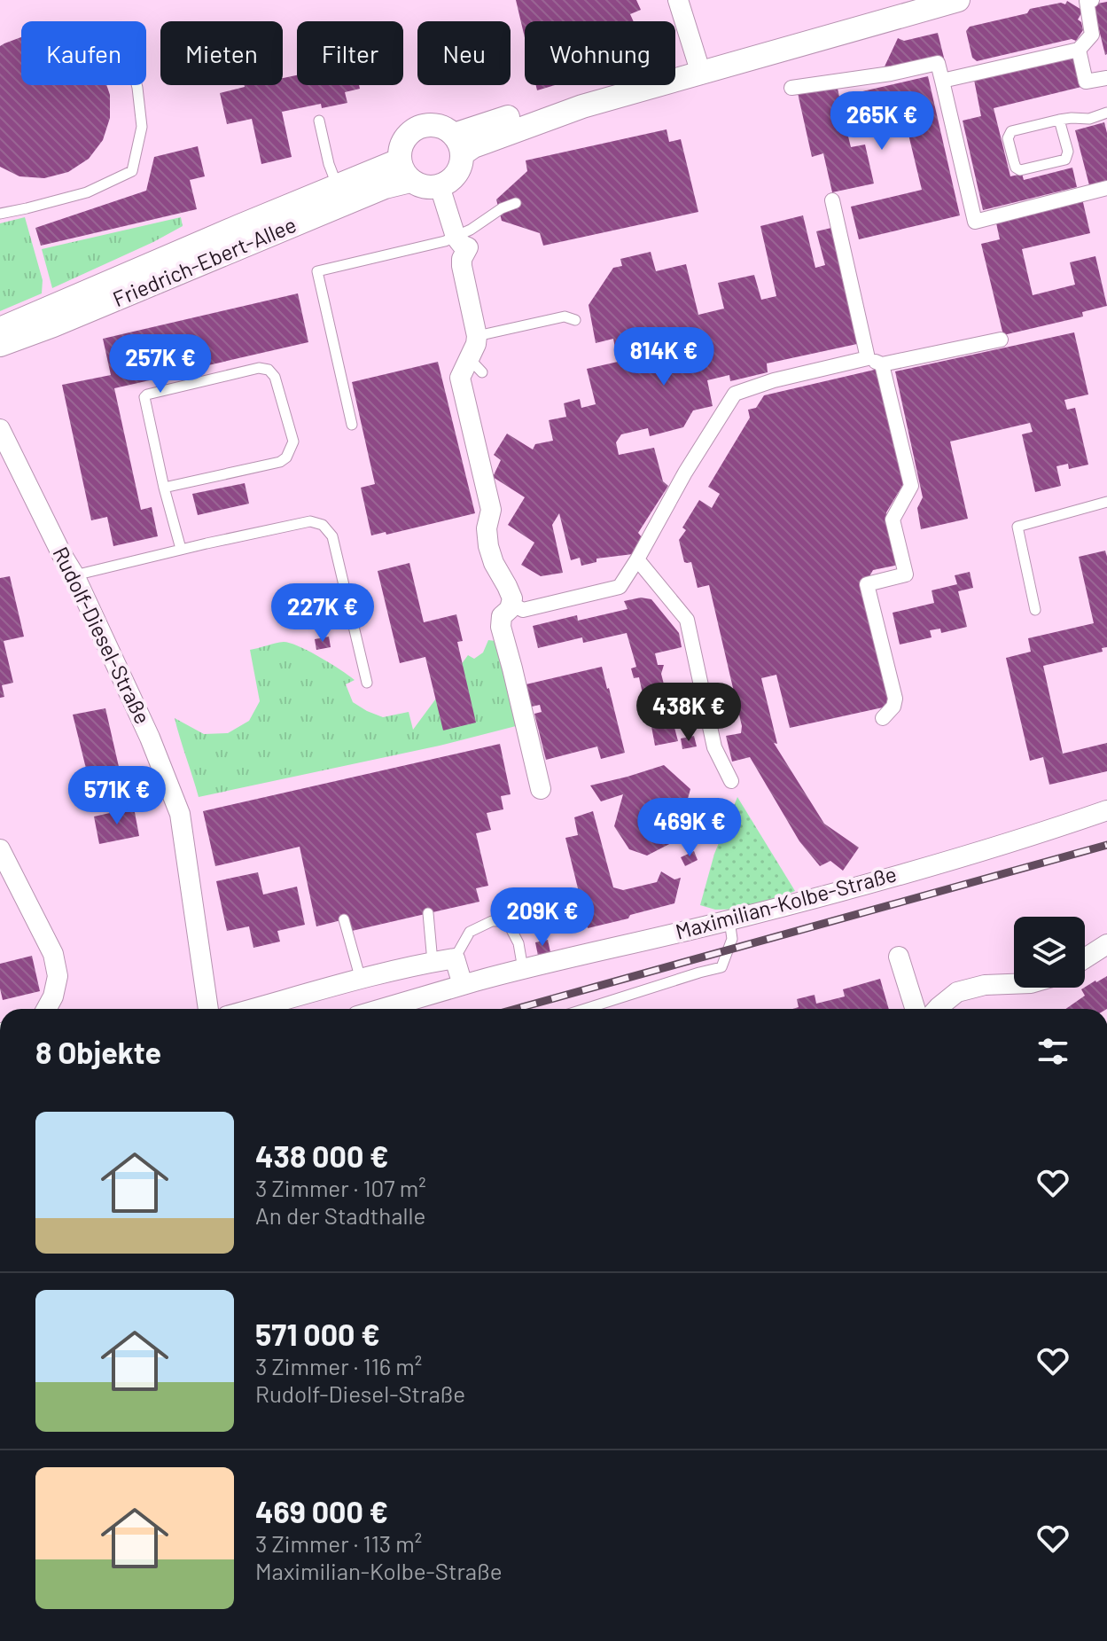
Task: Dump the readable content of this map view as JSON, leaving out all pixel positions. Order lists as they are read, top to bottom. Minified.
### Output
{"streets":{"street":["Friedrich-Ebert-Allee","Rudolf-Diesel-Straße","Maximilian-Kolbe-Straße"]},"page":{"chip":["Kaufen","Mieten","Filter","Neu","Wohnung"],"price":["265K €","814K €","257K €","227K €","438K €","571K €","469K €","209K €"],"heading":"8 Objekte","list":[{"name":"438 000 €","note":"3 Zimmer · 107 m² · An der Stadthalle"},{"name":"571 000 €","note":"3 Zimmer · 116 m² · Rudolf-Diesel-Straße"},{"name":"469 000 €","note":"3 Zimmer · 113 m² · Maximilian-Kolbe-Straße"}]}}
